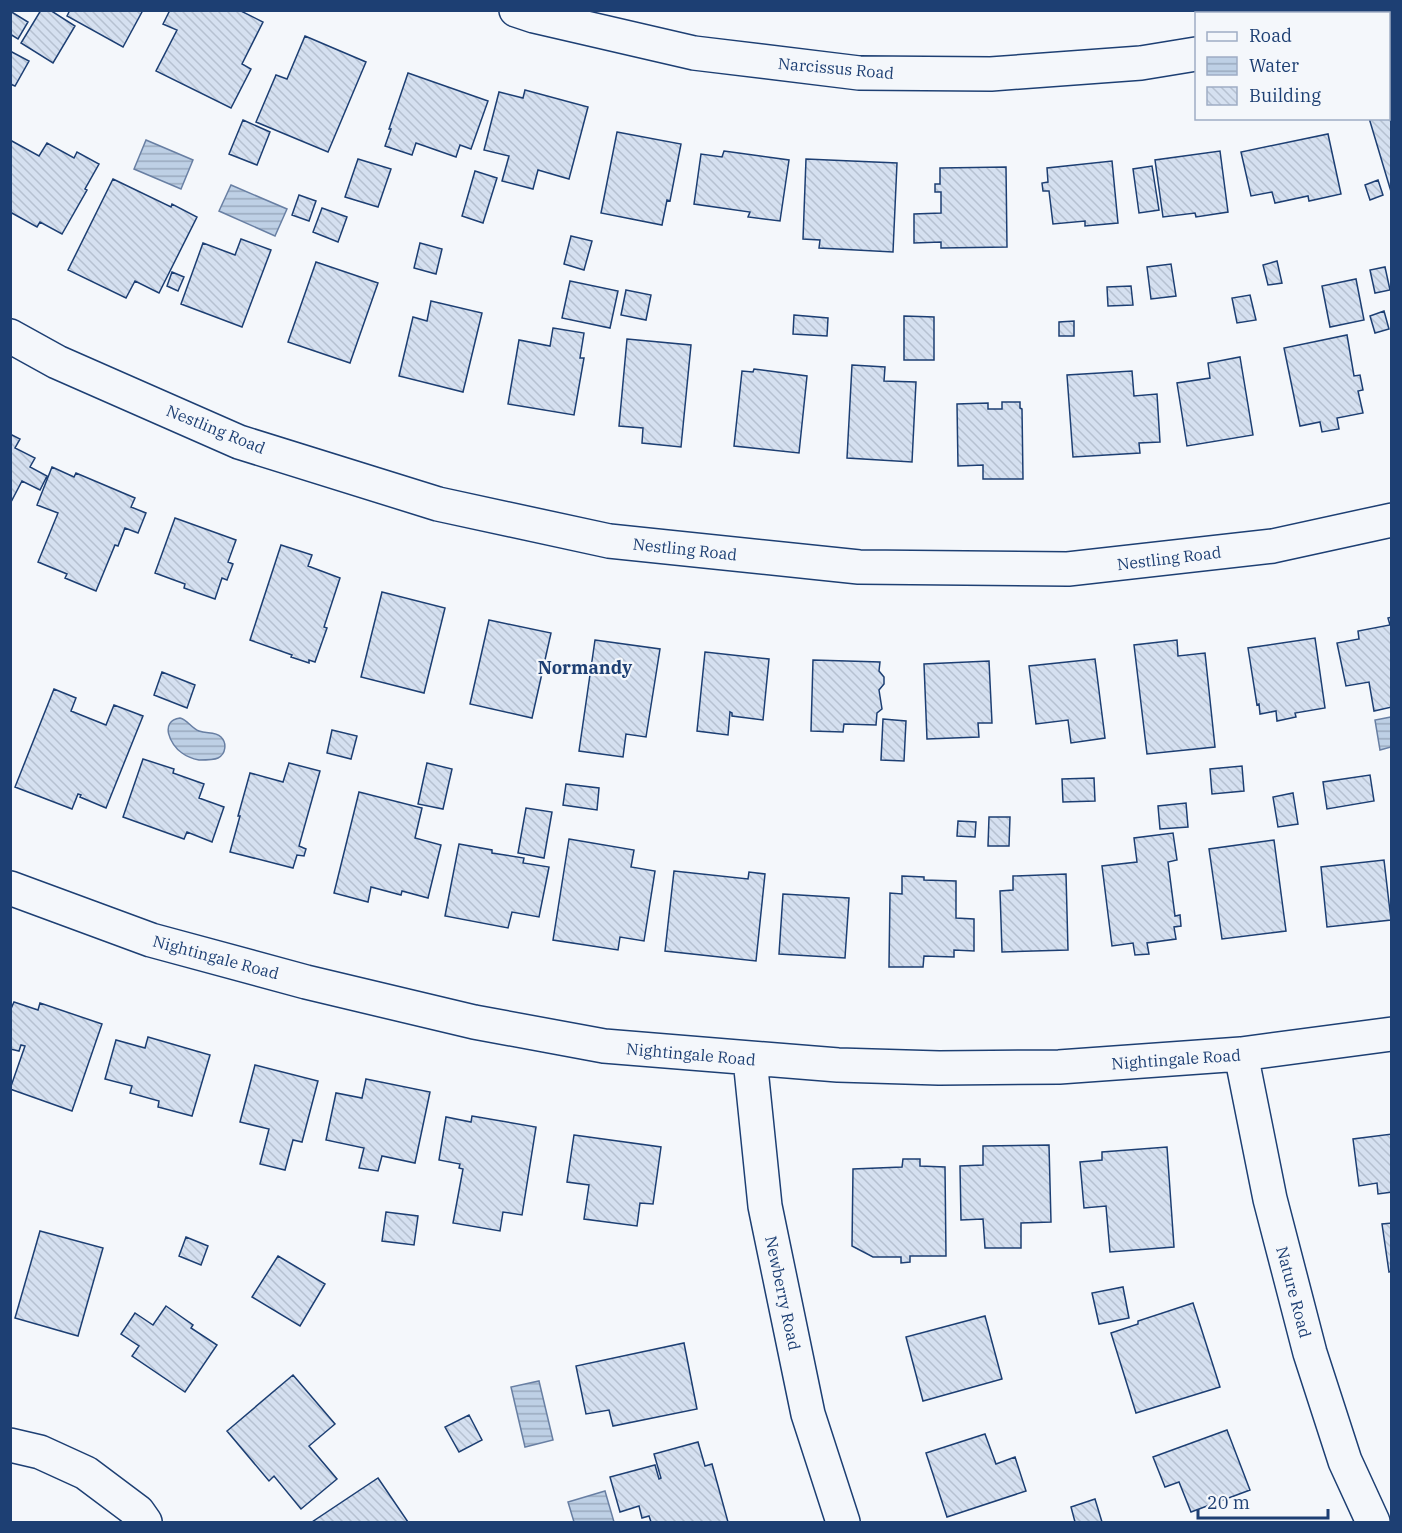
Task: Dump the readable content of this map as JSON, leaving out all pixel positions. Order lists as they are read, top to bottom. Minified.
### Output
{"streets":{"street":["Narcissus Road","Nestling Road","Nightingale Road","Nature Road","Newberry Road"]},"crossings":[["Nightingale Road","Nature Road"],["Nightingale Road","Newberry Road"]],"districts":["Normandy"],"legend":["Road","Water","Building"],"scale_bar":"20 m"}
